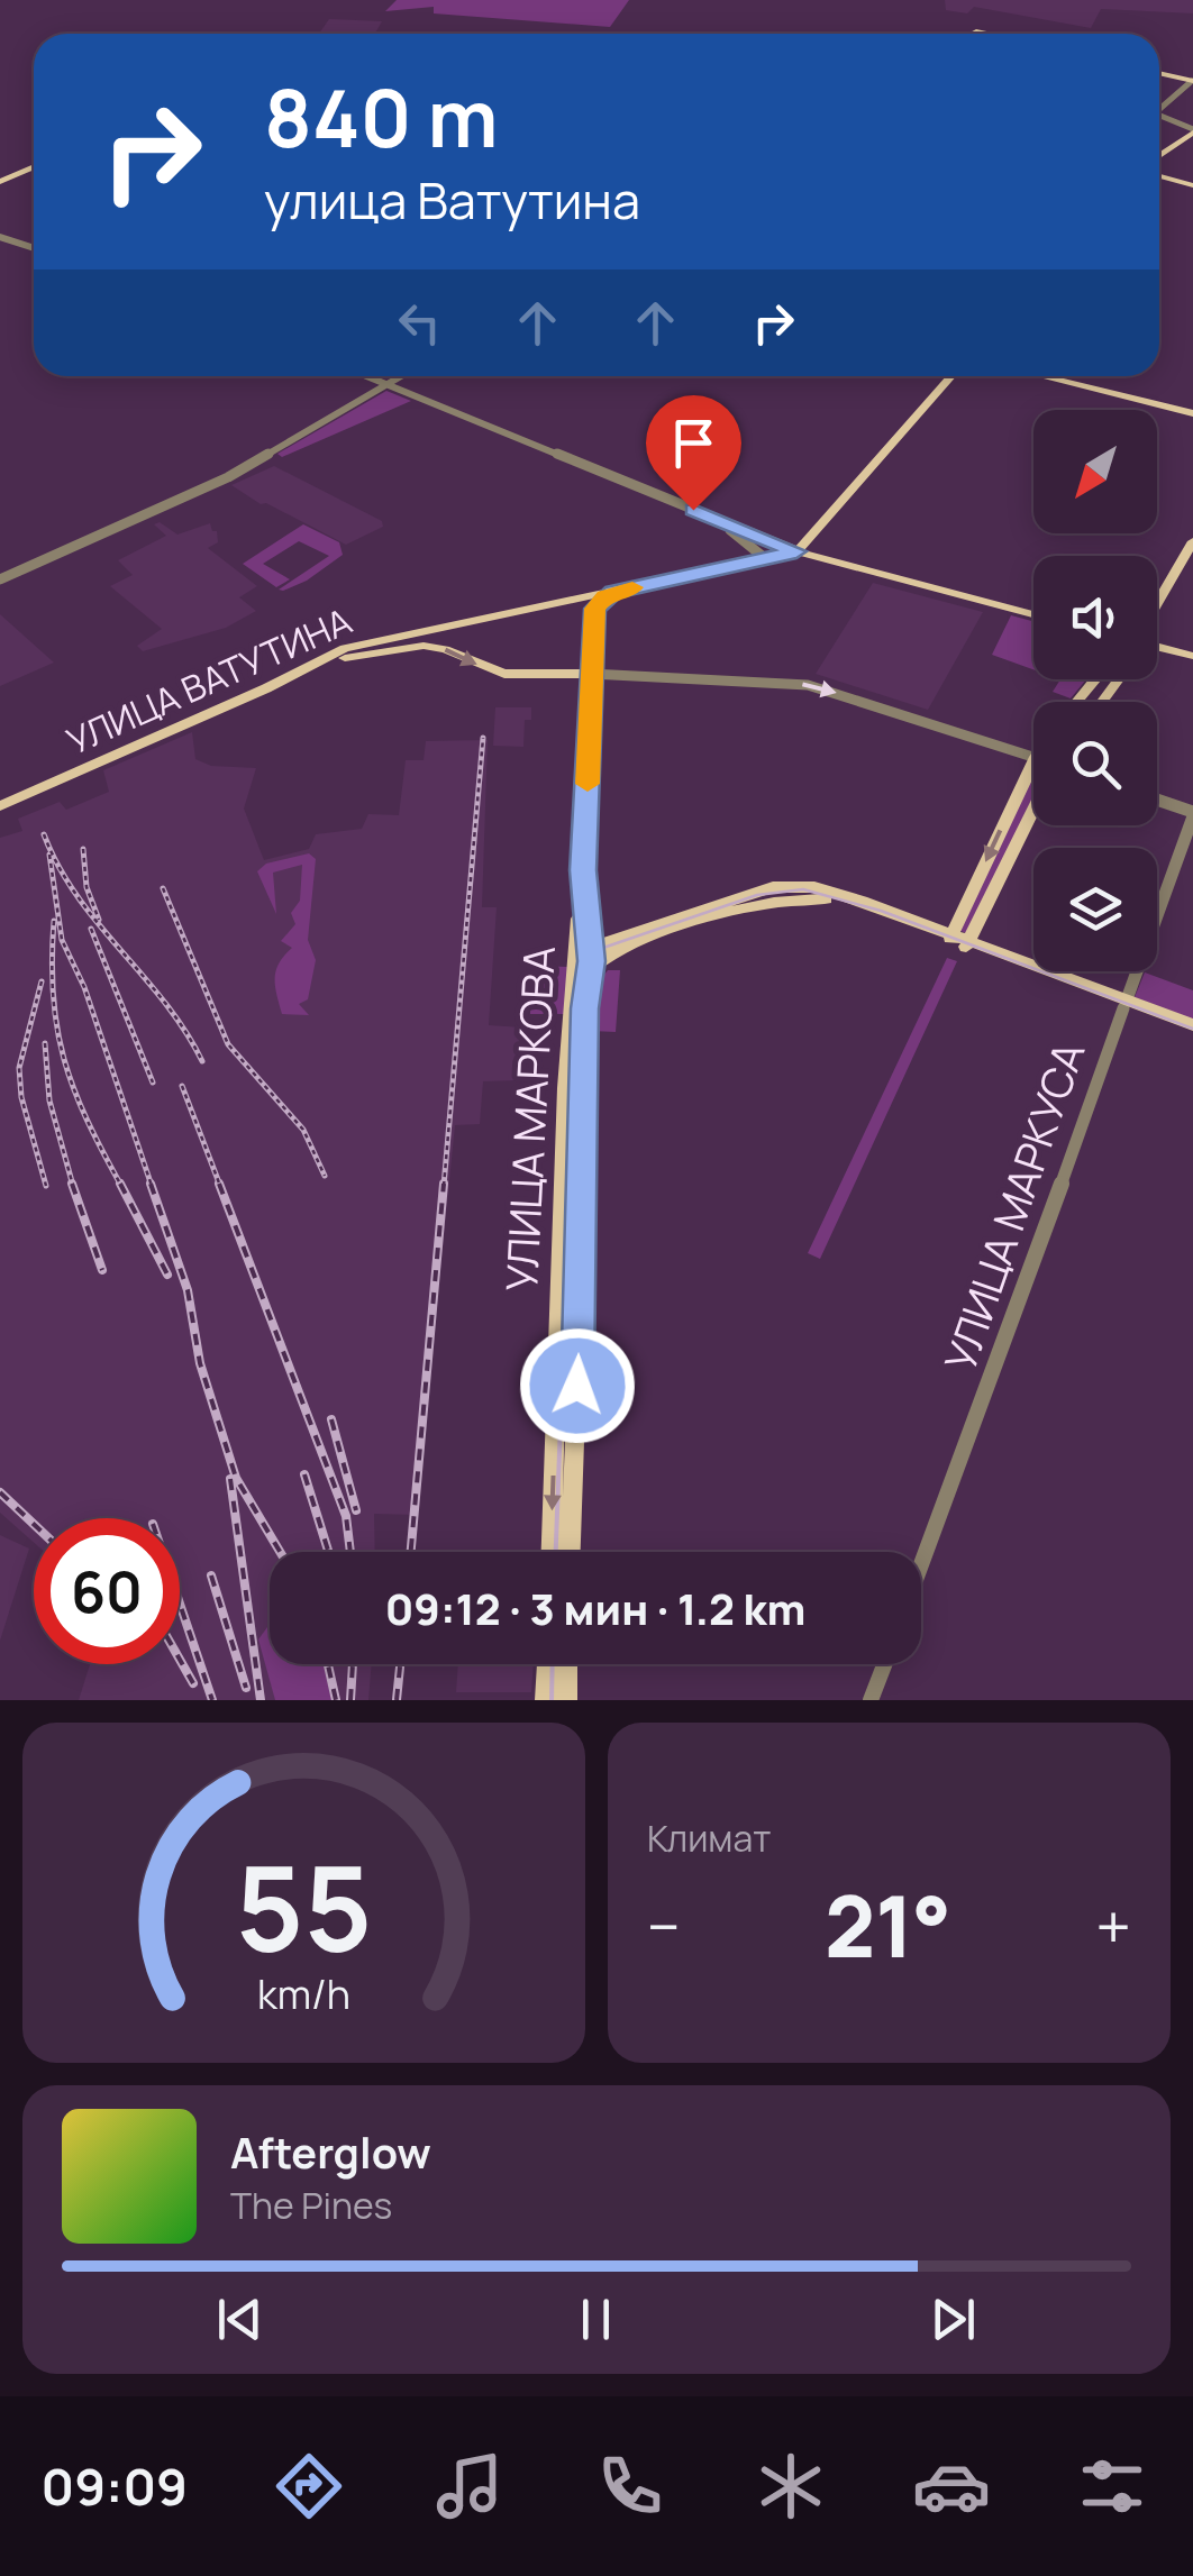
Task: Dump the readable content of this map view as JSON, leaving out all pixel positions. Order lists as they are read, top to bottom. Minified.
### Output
{"streets":{"main road":["УЛИЦА ВАТУТИНА","УЛИЦА МАРКОВА"],"street":["УЛИЦА МАРКУСА"]},"north":"bottom left","page":{"turn":["840 m","улица Ватутина"],"limit":"60","trip":"09:12 · 3 мин · 1.2 km","tile":"Климат","heat":["−","21°","+"],"song":["Afterglow","The Pines"],"tabs":"09:09","gauge":["55","km/h"]}}
